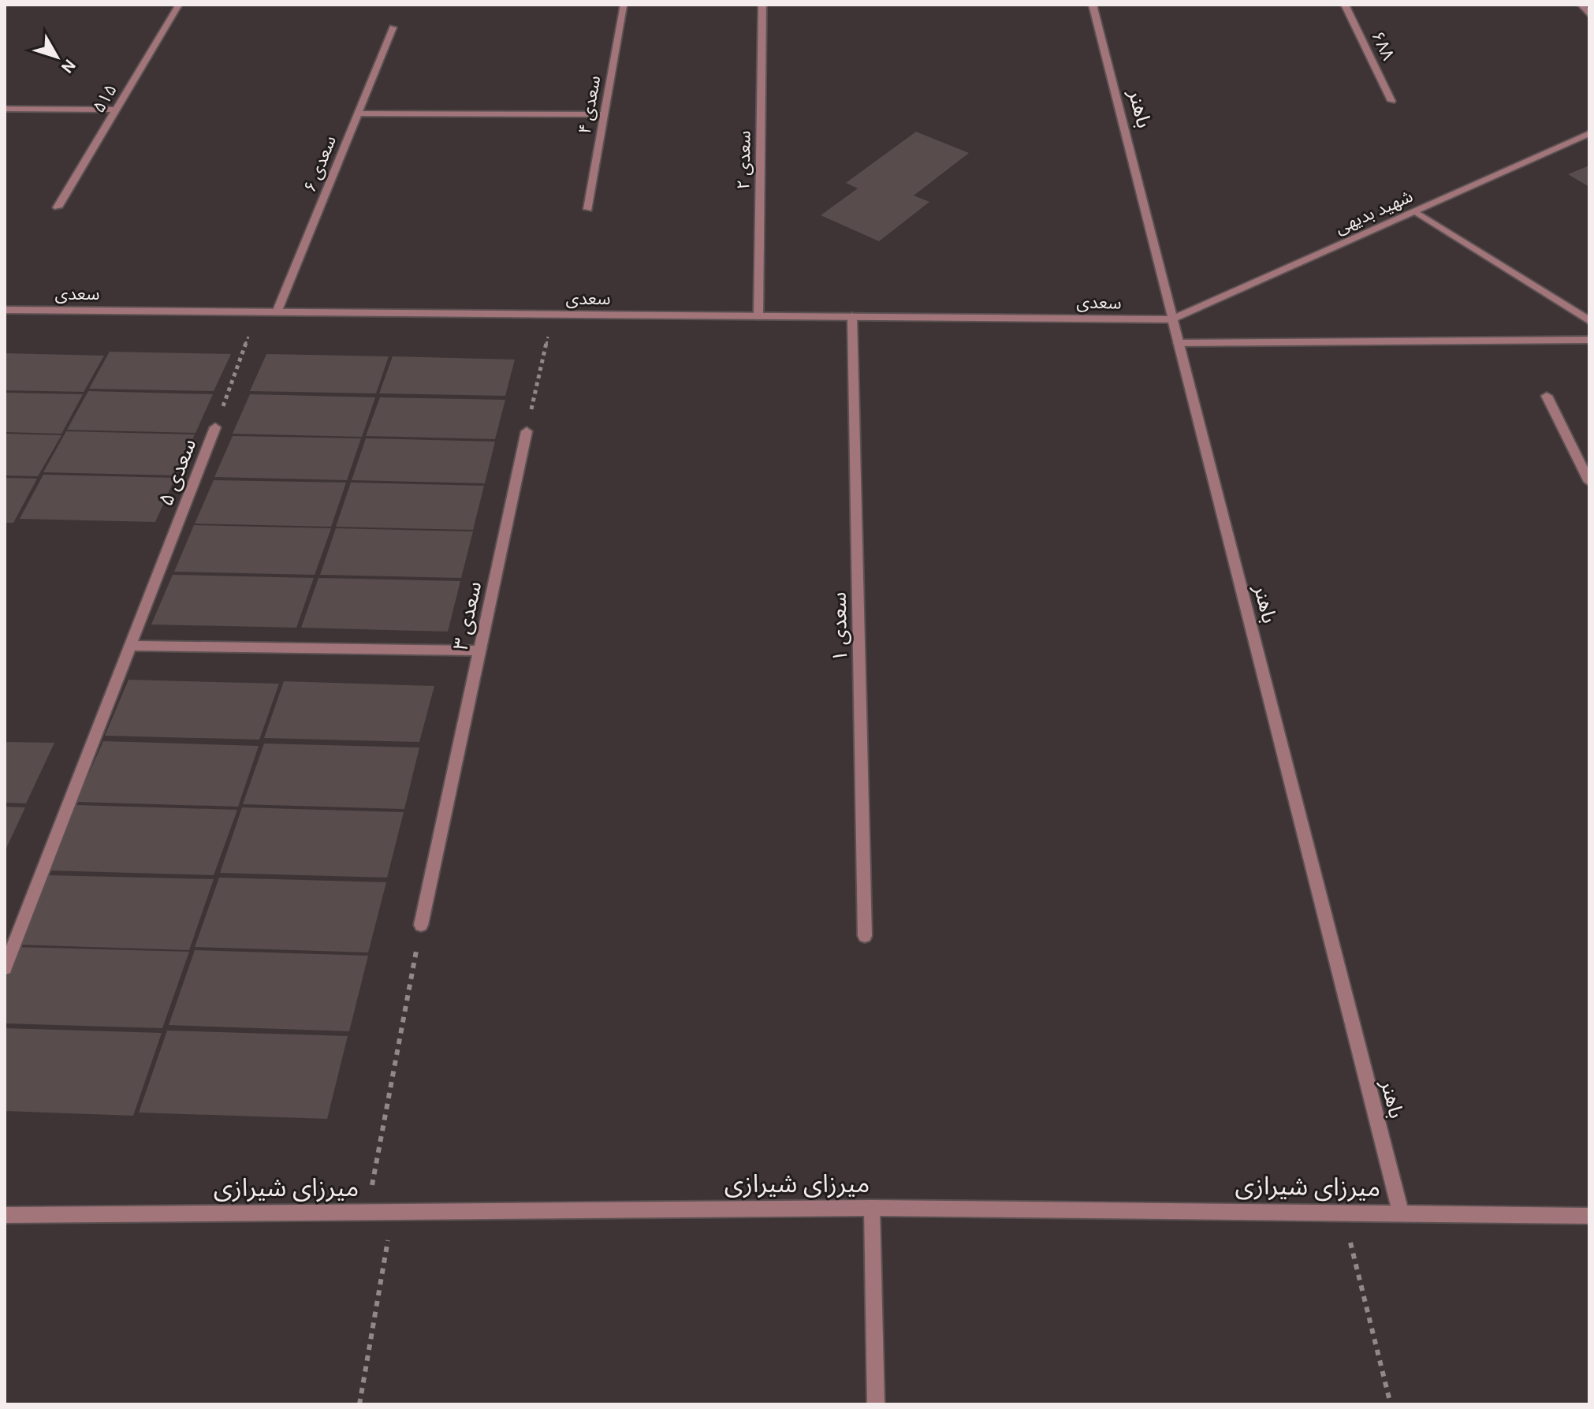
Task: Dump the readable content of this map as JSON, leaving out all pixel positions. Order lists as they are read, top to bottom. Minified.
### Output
{"streets":{"street":["۶۸۸","۵۱۵","سعدی ۴","باهنر","سعدی ۲","سعدی ۶","شهید بدیهی","سعدی","سعدی ۵","سعدی ۳","سعدی ۱","میرزای شیرازی"]},"crossings":[["باهنر","شهید بدیهی"],["باهنر","سعدی"],["باهنر","میرزای شیرازی"],["سعدی ۲","سعدی"],["سعدی ۶","سعدی"],["شهید بدیهی","سعدی"],["سعدی","سعدی ۵"],["سعدی","سعدی ۱"]],"north":"bottom right"}
